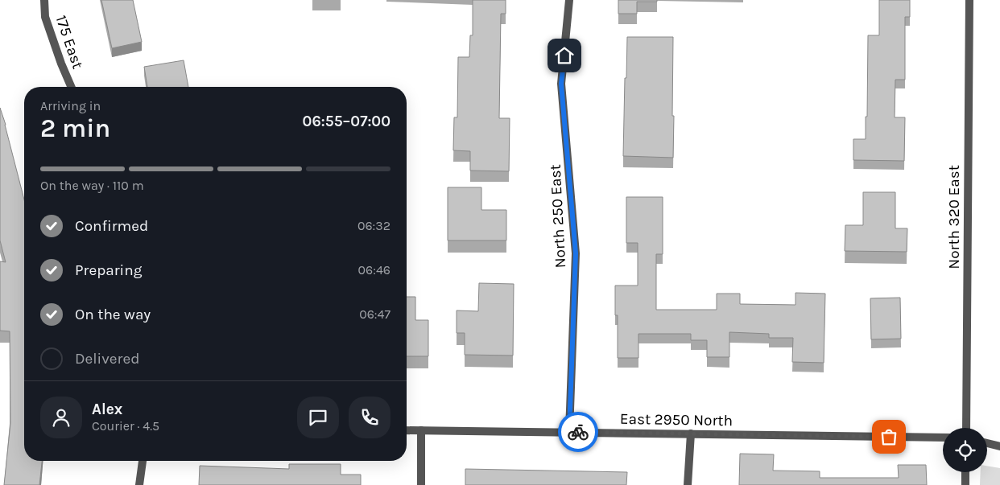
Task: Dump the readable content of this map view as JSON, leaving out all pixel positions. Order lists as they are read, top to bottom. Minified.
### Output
{"streets":{"street":["175 East","North 250 East","North 320 East","East 2950 North"]},"crossings":[["North 250 East","East 2950 North"]],"page":{"heading":["2 min","Arriving in","06:55–07:00"],"panel":["Alex","Courier · 4.5"],"bar":"On the way · 110 m","list":[["Confirmed","06:32"],["Preparing","06:46"],["On the way","06:47"],"Delivered"]}}
